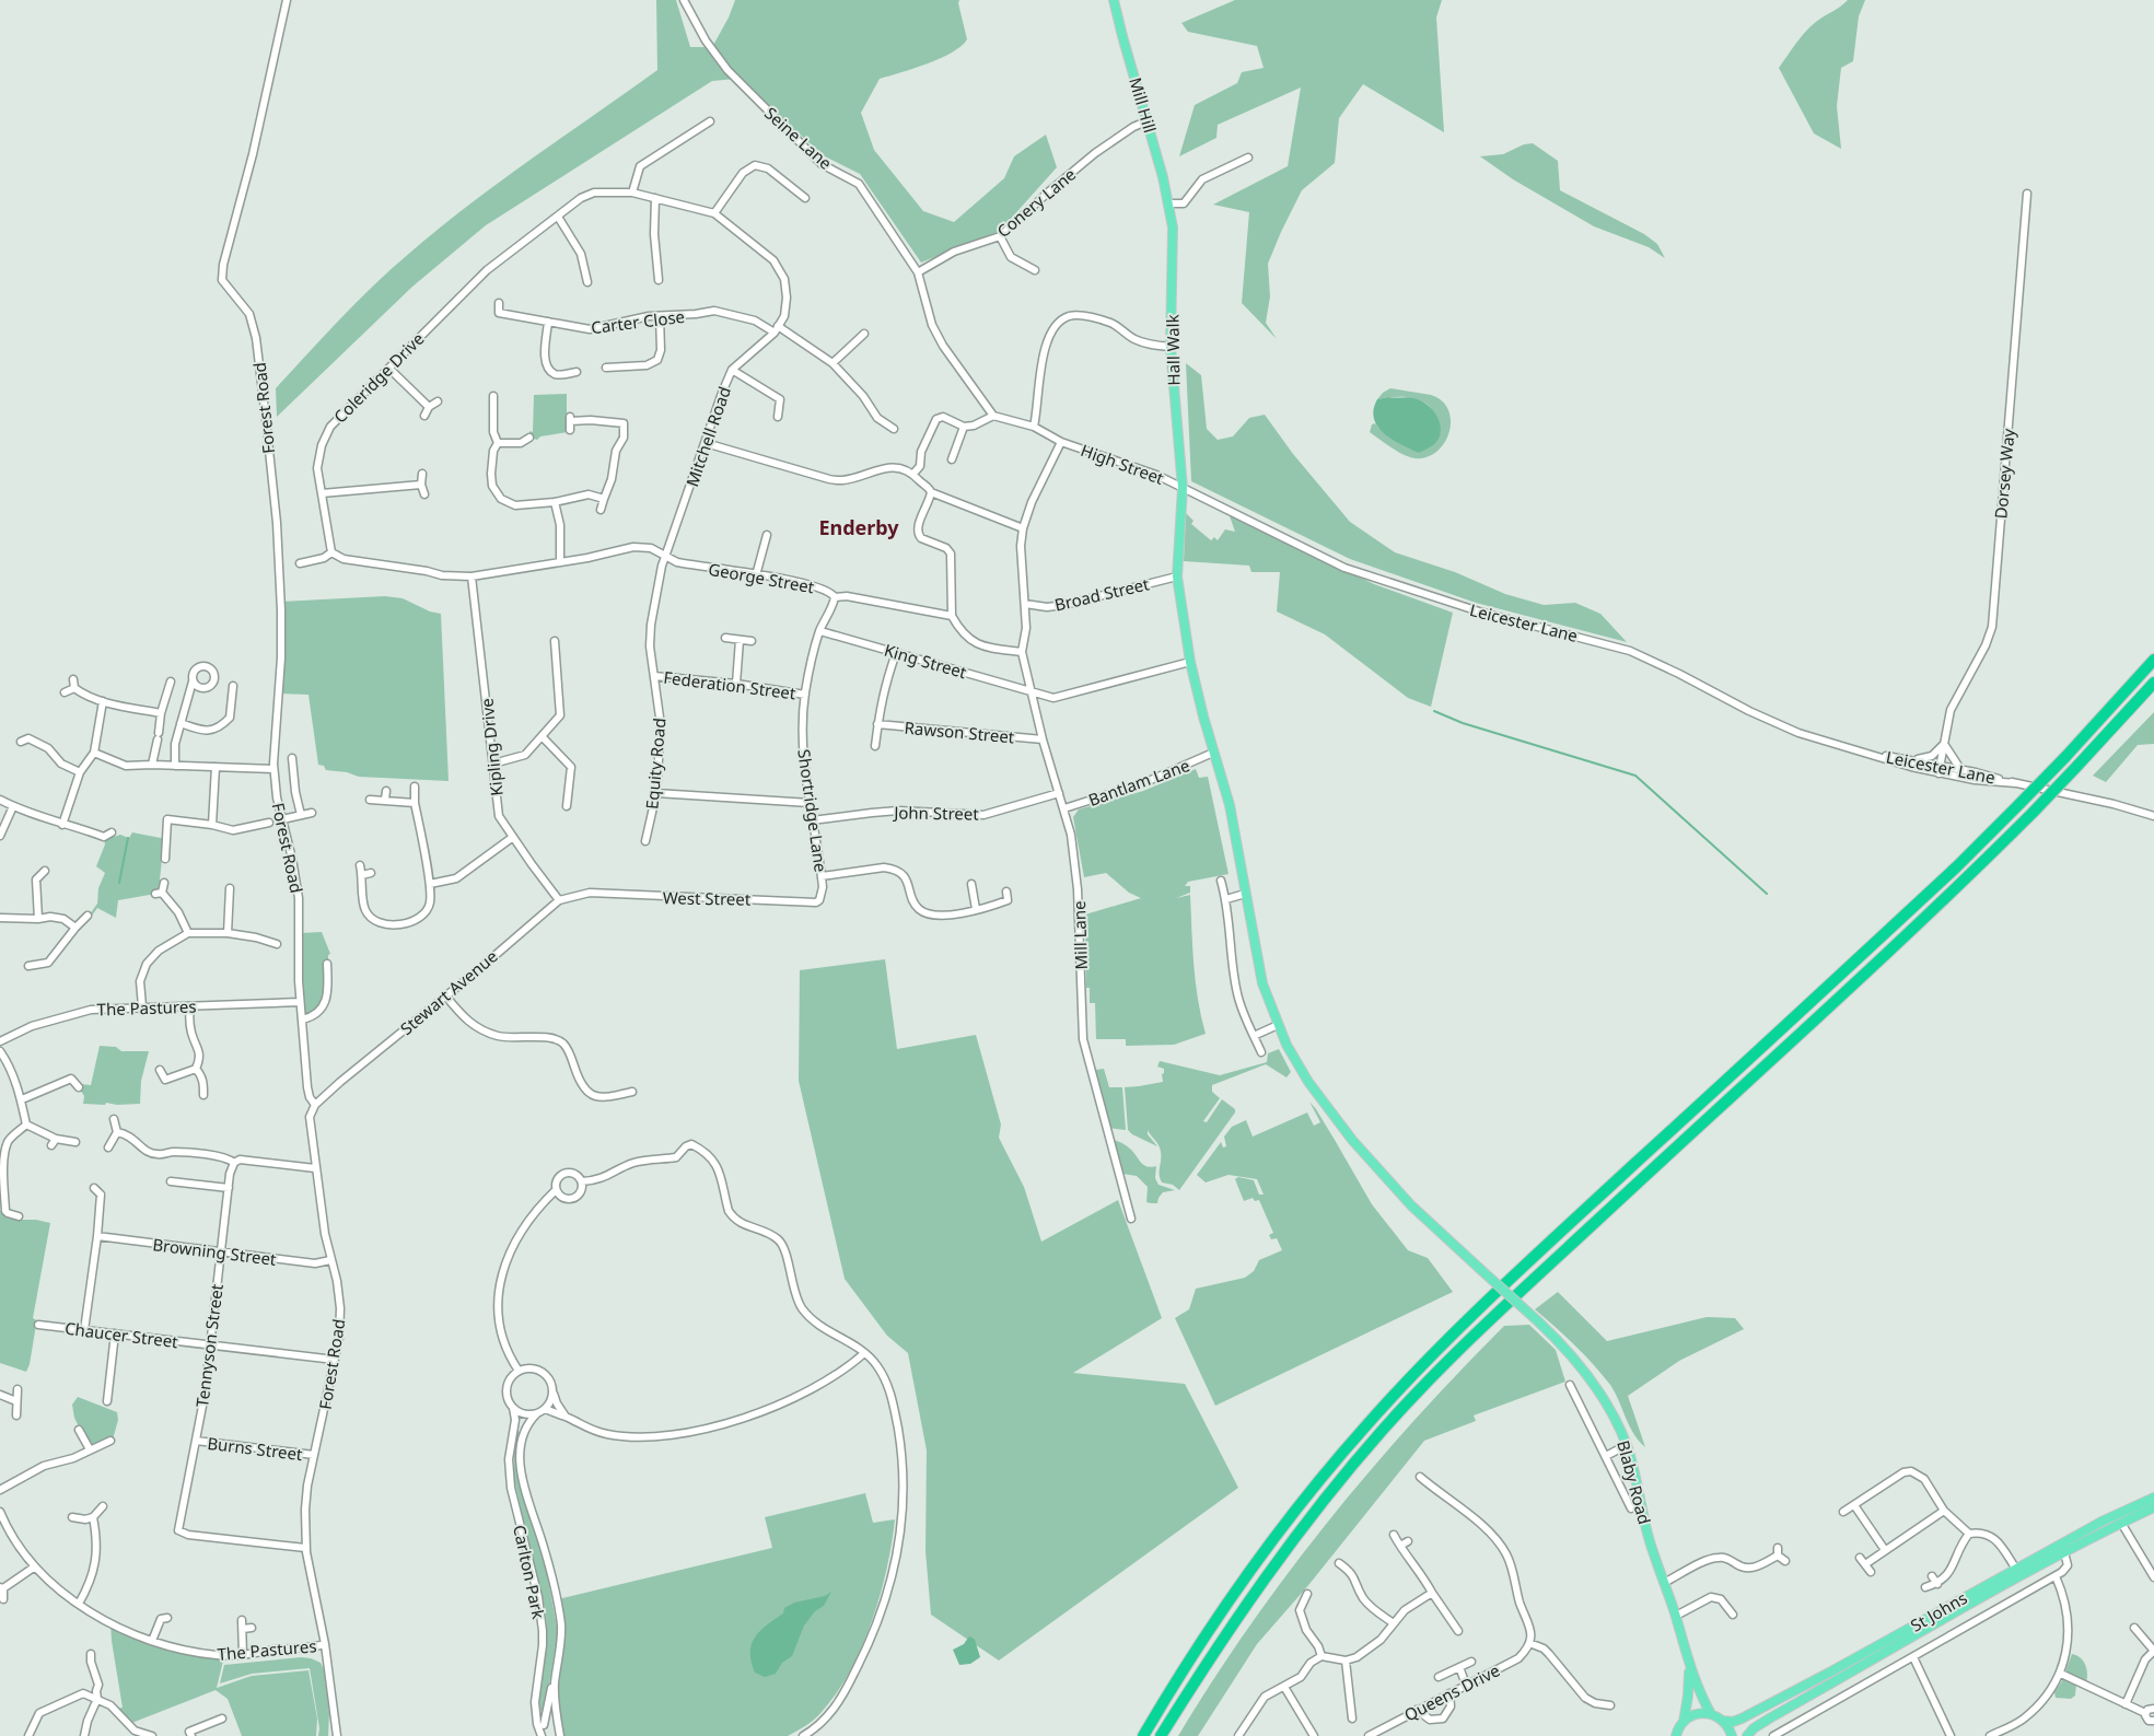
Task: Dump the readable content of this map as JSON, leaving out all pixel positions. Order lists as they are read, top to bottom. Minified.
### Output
{"streets":{"main road":["Mill Hill","Hall Walk","Blaby Road","St Johns"],"street":["Seine Lane","Conery Lane","Carter Close","Coleridge Drive","Forest Road","Mitchell Road","High Street","Dorsey Way","George Street","Broad Street","Leicester Lane","King Street","Federation Street","Rawson Street","Kipling Drive","Equity Road","Bantlam Lane","Shortridge Lane","John Street","West Street","Mill Lane","Stewart Avenue","The Pastures","Browning Street","Chaucer Street","Tennyson Street","Burns Street","Carlton Park","Queens Drive"]},"crossings":[["Mill Hill","Conery Lane"],["Mill Hill","Hall Walk"],["Seine Lane","Conery Lane"],["Seine Lane","High Street"],["Carter Close","Mitchell Road"],["Hall Walk","High Street"],["Hall Walk","Broad Street"],["Hall Walk","Leicester Lane"],["Hall Walk","King Street"],["Hall Walk","Bantlam Lane"],["Hall Walk","Blaby Road"],["Forest Road","Stewart Avenue"],["Forest Road","The Pastures"],["Forest Road","Browning Street"],["Forest Road","Chaucer Street"],["Forest Road","Tennyson Street"],["Forest Road","Burns Street"],["Mitchell Road","George Street"],["Mitchell Road","Equity Road"],["High Street","Leicester Lane"],["Dorsey Way","Leicester Lane"],["George Street","Equity Road"],["George Street","Shortridge Lane"],["King Street","Shortridge Lane"],["King Street","Mill Lane"],["Federation Street","Equity Road"],["Federation Street","Shortridge Lane"],["Rawson Street","Mill Lane"],["Kipling Drive","Stewart Avenue"],["Bantlam Lane","Mill Lane"],["Shortridge Lane","John Street"],["Shortridge Lane","West Street"],["John Street","Mill Lane"],["West Street","Stewart Avenue"],["Browning Street","Tennyson Street"],["Chaucer Street","Tennyson Street"],["Tennyson Street","Burns Street"]],"districts":["Enderby"]}
